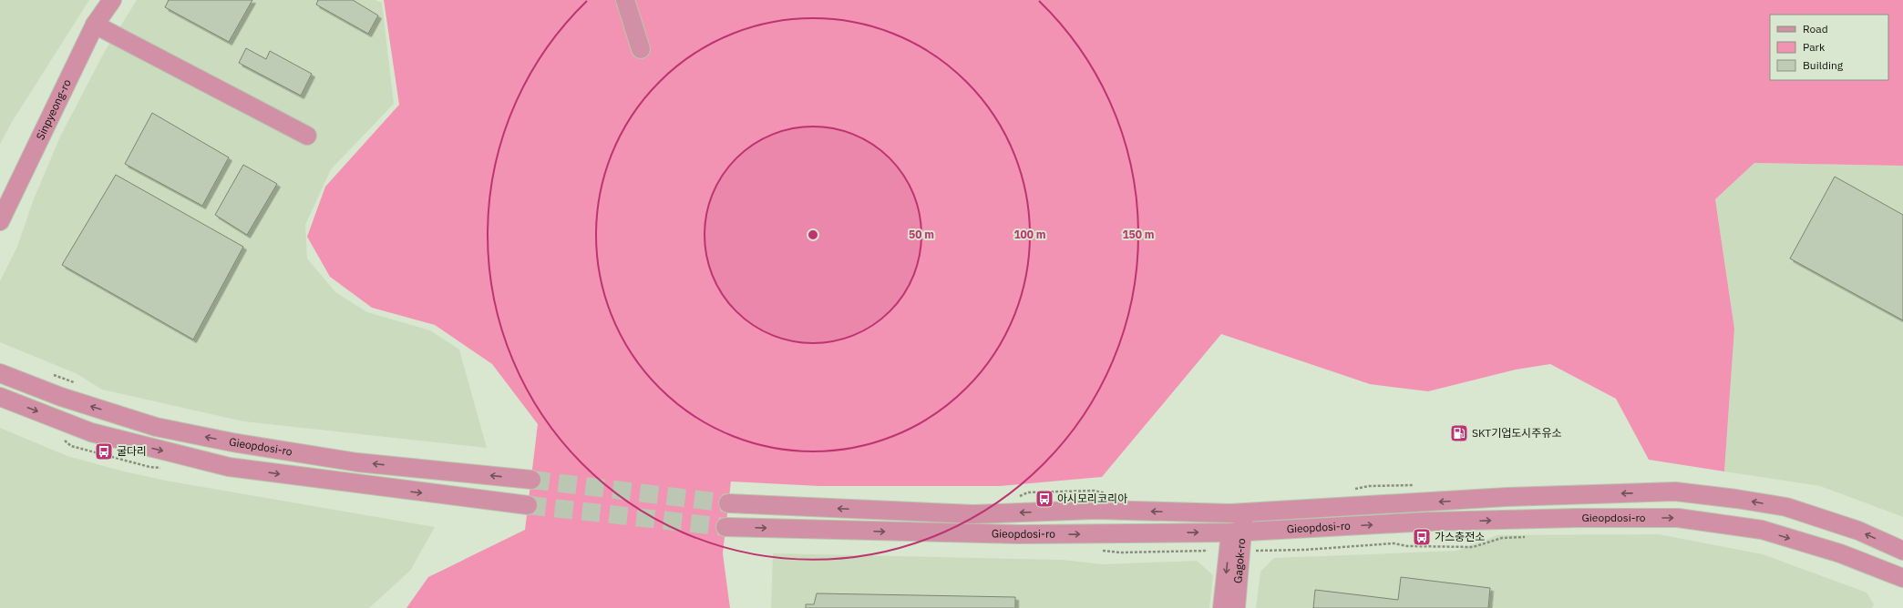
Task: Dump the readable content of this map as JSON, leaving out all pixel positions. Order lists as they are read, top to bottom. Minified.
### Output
{"streets":{"street":["Sinpyeong-ro","Gieopdosi-ro","Gagok-ro"]},"crossings":[["Gieopdosi-ro","Gagok-ro"]],"places":{"fuel station":["SKT기업도시주유소"],"bus stop":["굴다리","아시모리코리아","가스충전소"]},"legend":["Road","Park","Building"],"rings":["50 m","100 m","150 m"]}
